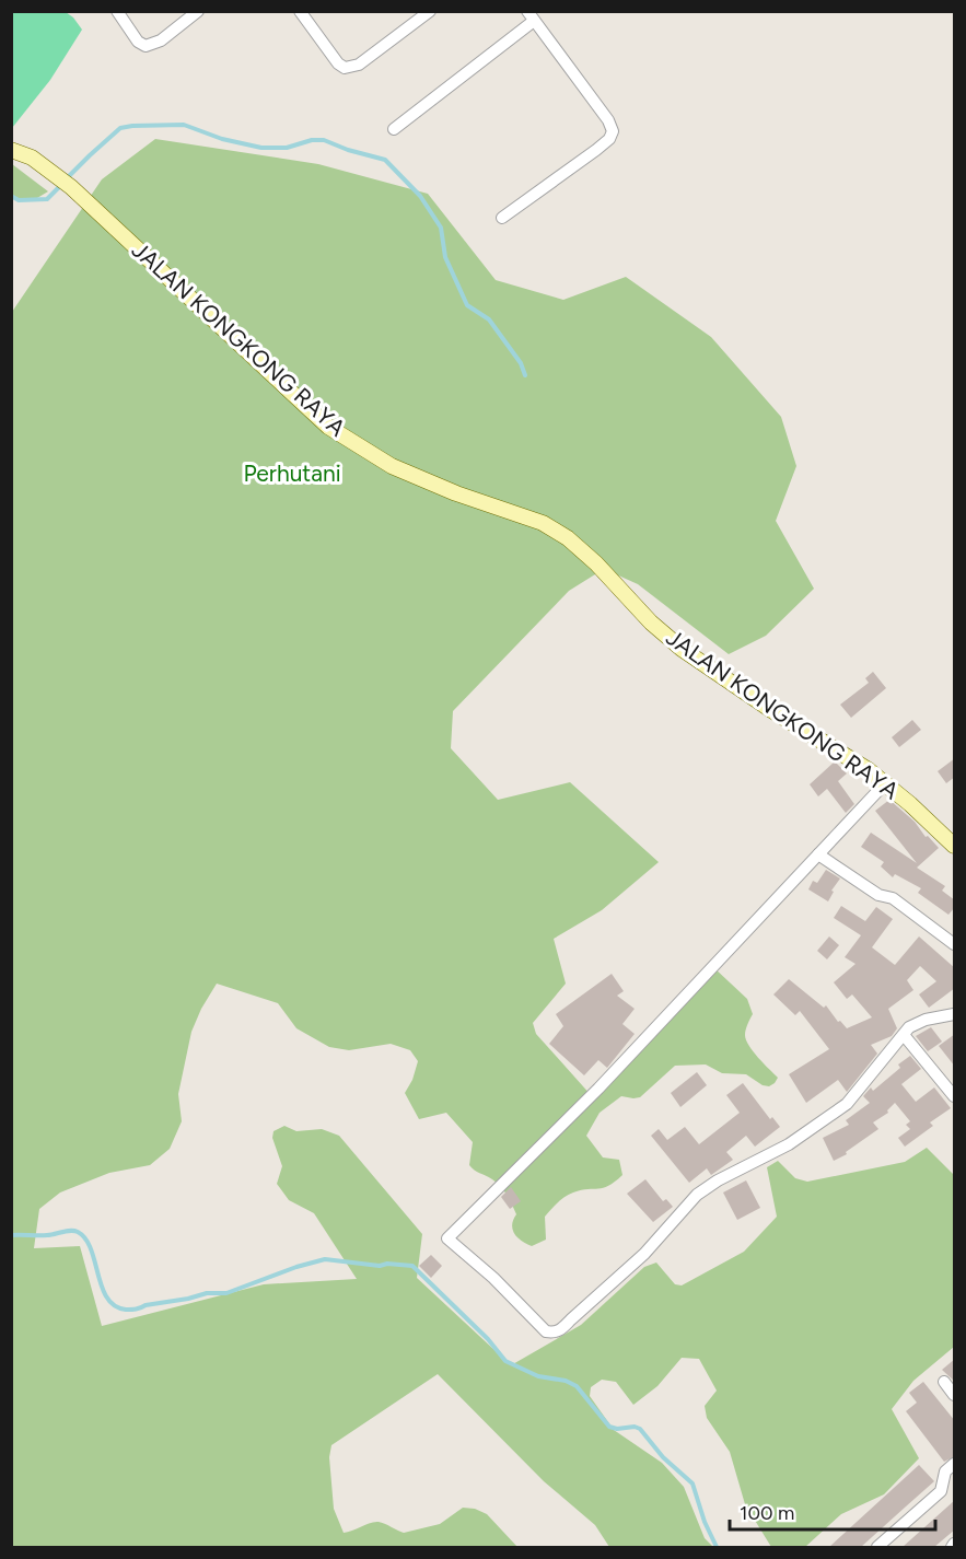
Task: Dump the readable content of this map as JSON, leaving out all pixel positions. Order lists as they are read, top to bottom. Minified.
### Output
{"streets":{"street":["JALAN KONGKONG RAYA"]},"parks":["Perhutani"],"scale_bar":"100 m"}
